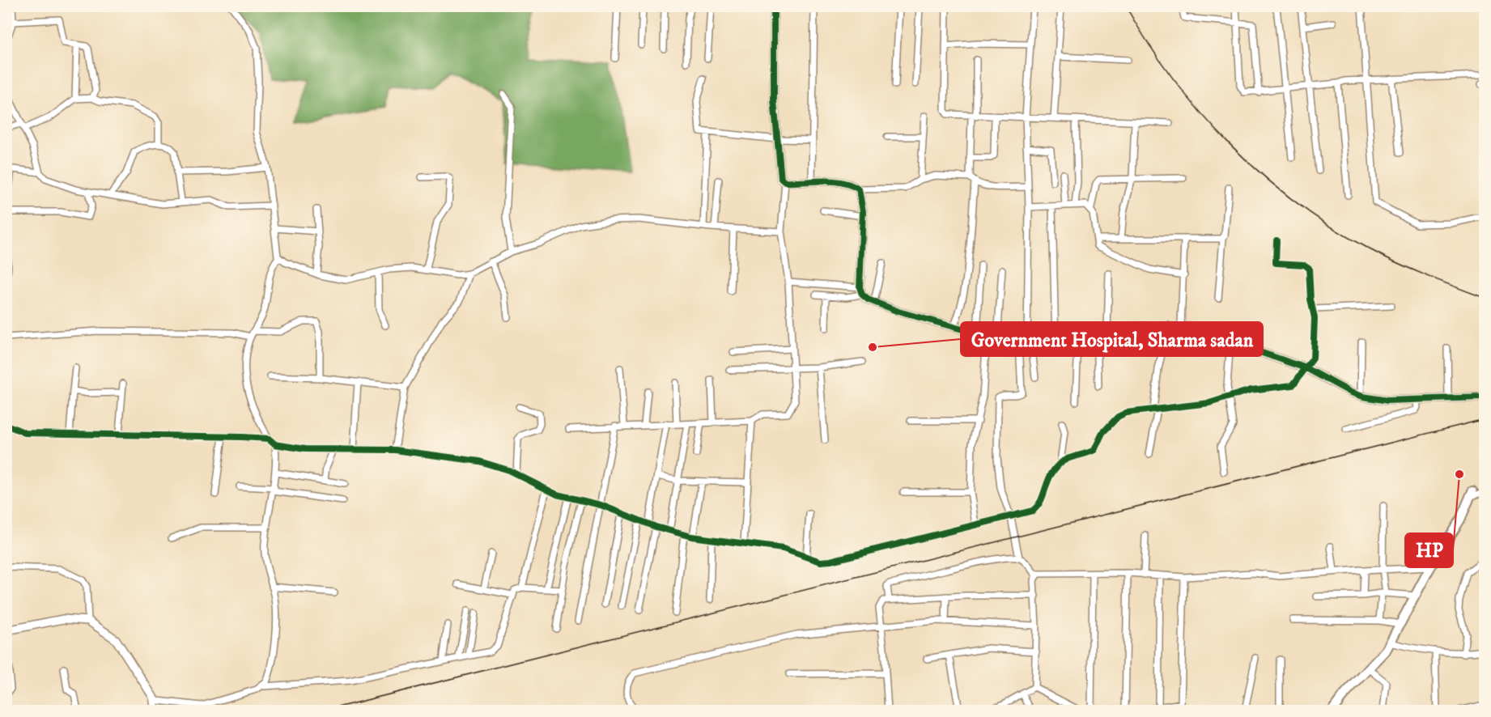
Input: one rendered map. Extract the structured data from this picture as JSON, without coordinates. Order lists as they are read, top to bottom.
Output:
{
  "places": ["Government Hospital, Sharma sadan", "HP"]
}
